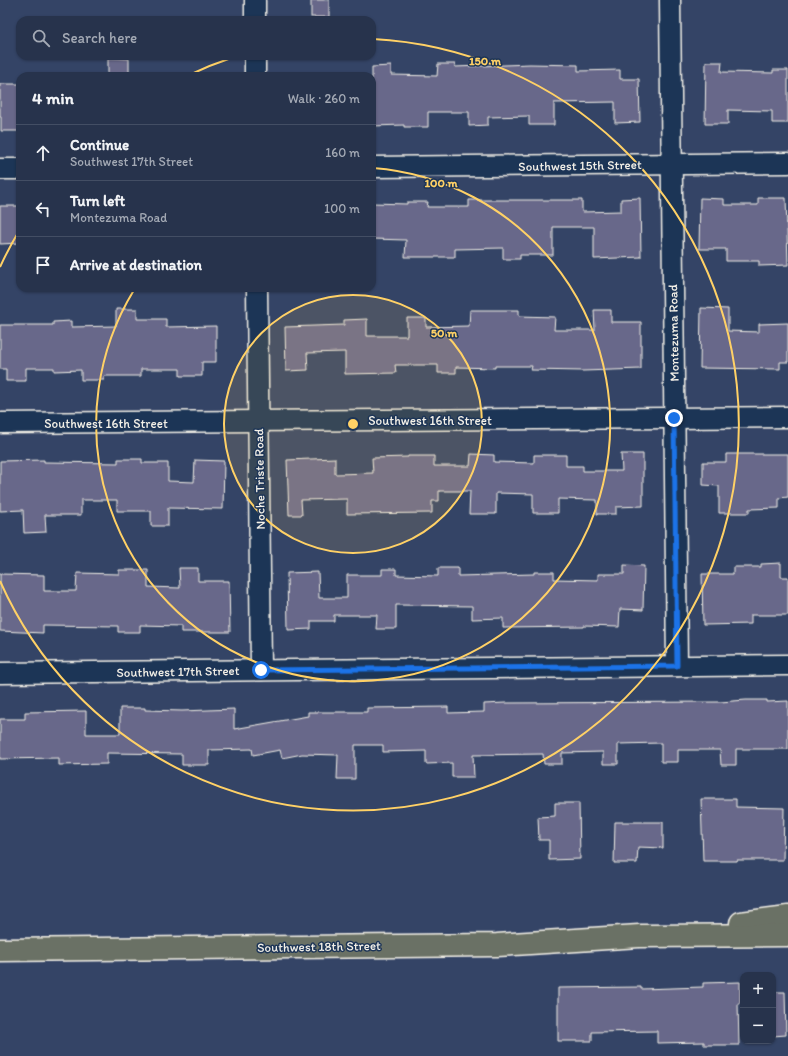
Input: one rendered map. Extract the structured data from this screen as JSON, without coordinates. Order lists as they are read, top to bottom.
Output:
{
  "streets": {
    "main road": ["Southwest 18th Street"],
    "street": [
      "Southwest 15th Street",
      "Montezuma Road",
      "Southwest 16th Street",
      "Noche Triste Road",
      "Southwest 17th Street"
    ]
  },
  "crossings": [
    ["Southwest 15th Street", "Montezuma Road"],
    ["Montezuma Road", "Southwest 16th Street"],
    ["Montezuma Road", "Southwest 17th Street"],
    ["Southwest 16th Street", "Noche Triste Road"],
    ["Noche Triste Road", "Southwest 17th Street"]
  ],
  "page": {
    "search": "Search here",
    "heading": ["4 min", "Walk · 260 m"],
    "list": [
      ["Continue", "Southwest 17th Street", "160 m"],
      ["Turn left", "Montezuma Road", "100 m"],
      "Arrive at destination"
    ],
    "map_buttons": ["+", "−"]
  },
  "rings": ["150 m", "100 m", "50 m"]
}
